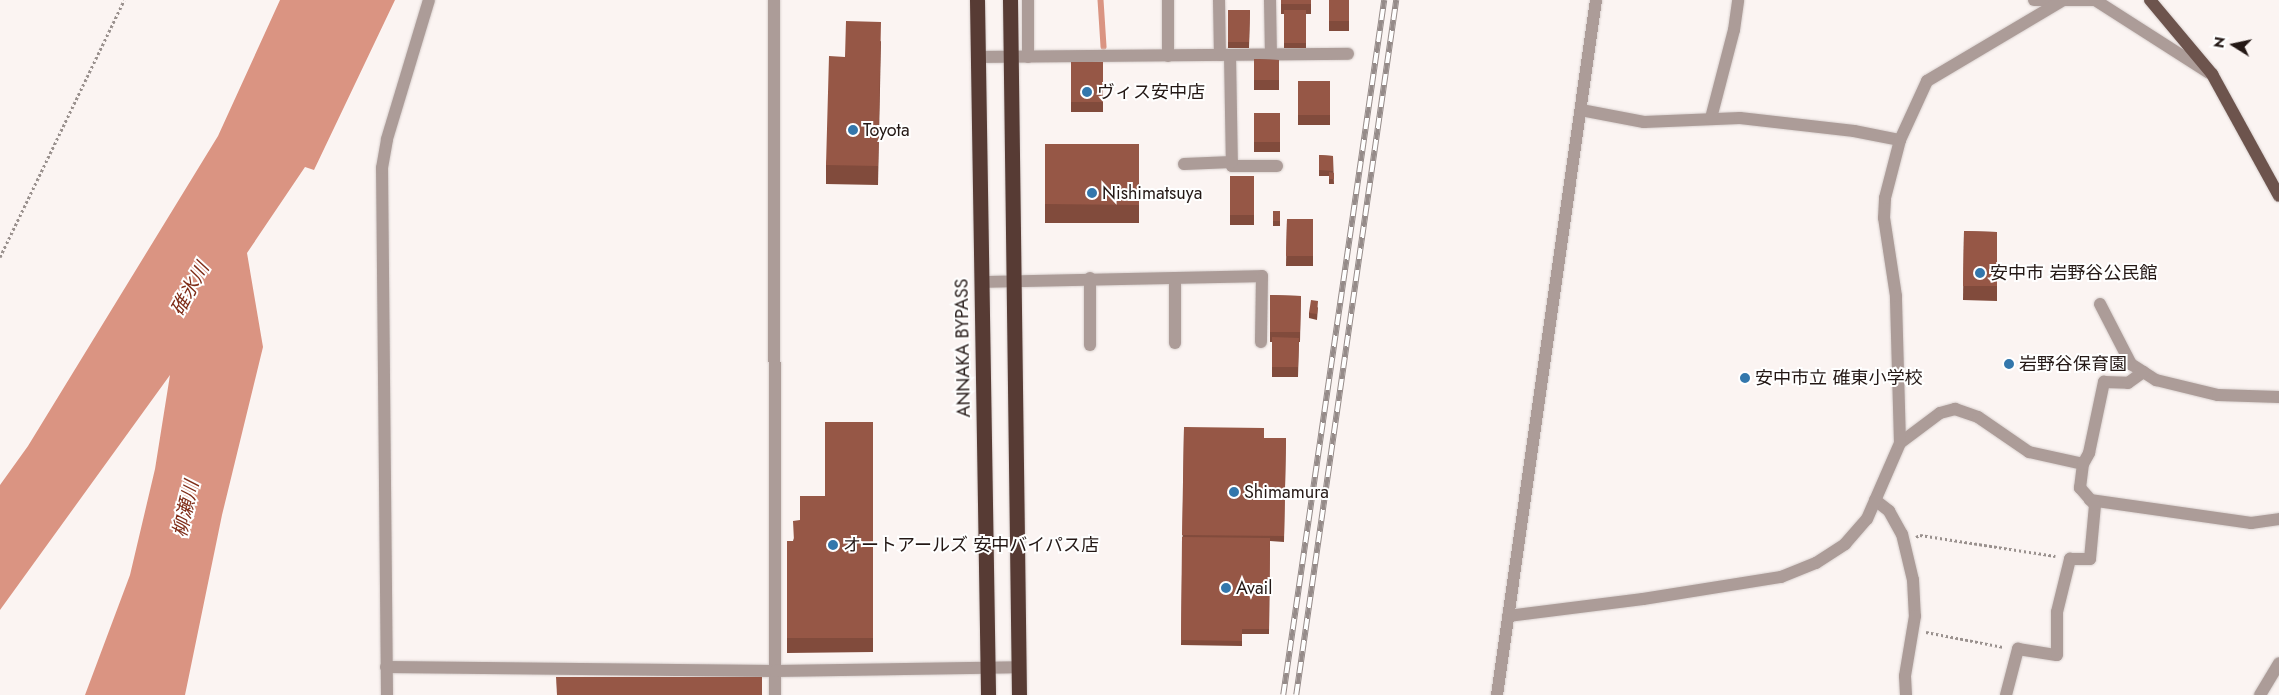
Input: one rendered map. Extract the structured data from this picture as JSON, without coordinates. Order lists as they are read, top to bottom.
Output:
{
  "streets": {
    "highway": ["ANNAKA BYPASS"]
  },
  "water": ["碓氷川", "柳瀬川"],
  "places": [
    "ヴィス安中店",
    "Toyota",
    "Nishimatsuya",
    "安中市 岩野谷公民館",
    "岩野谷保育園",
    "安中市立 碓東小学校",
    "Shimamura",
    "オートアールズ 安中バイパス店",
    "Avail"
  ],
  "north": "left"
}
